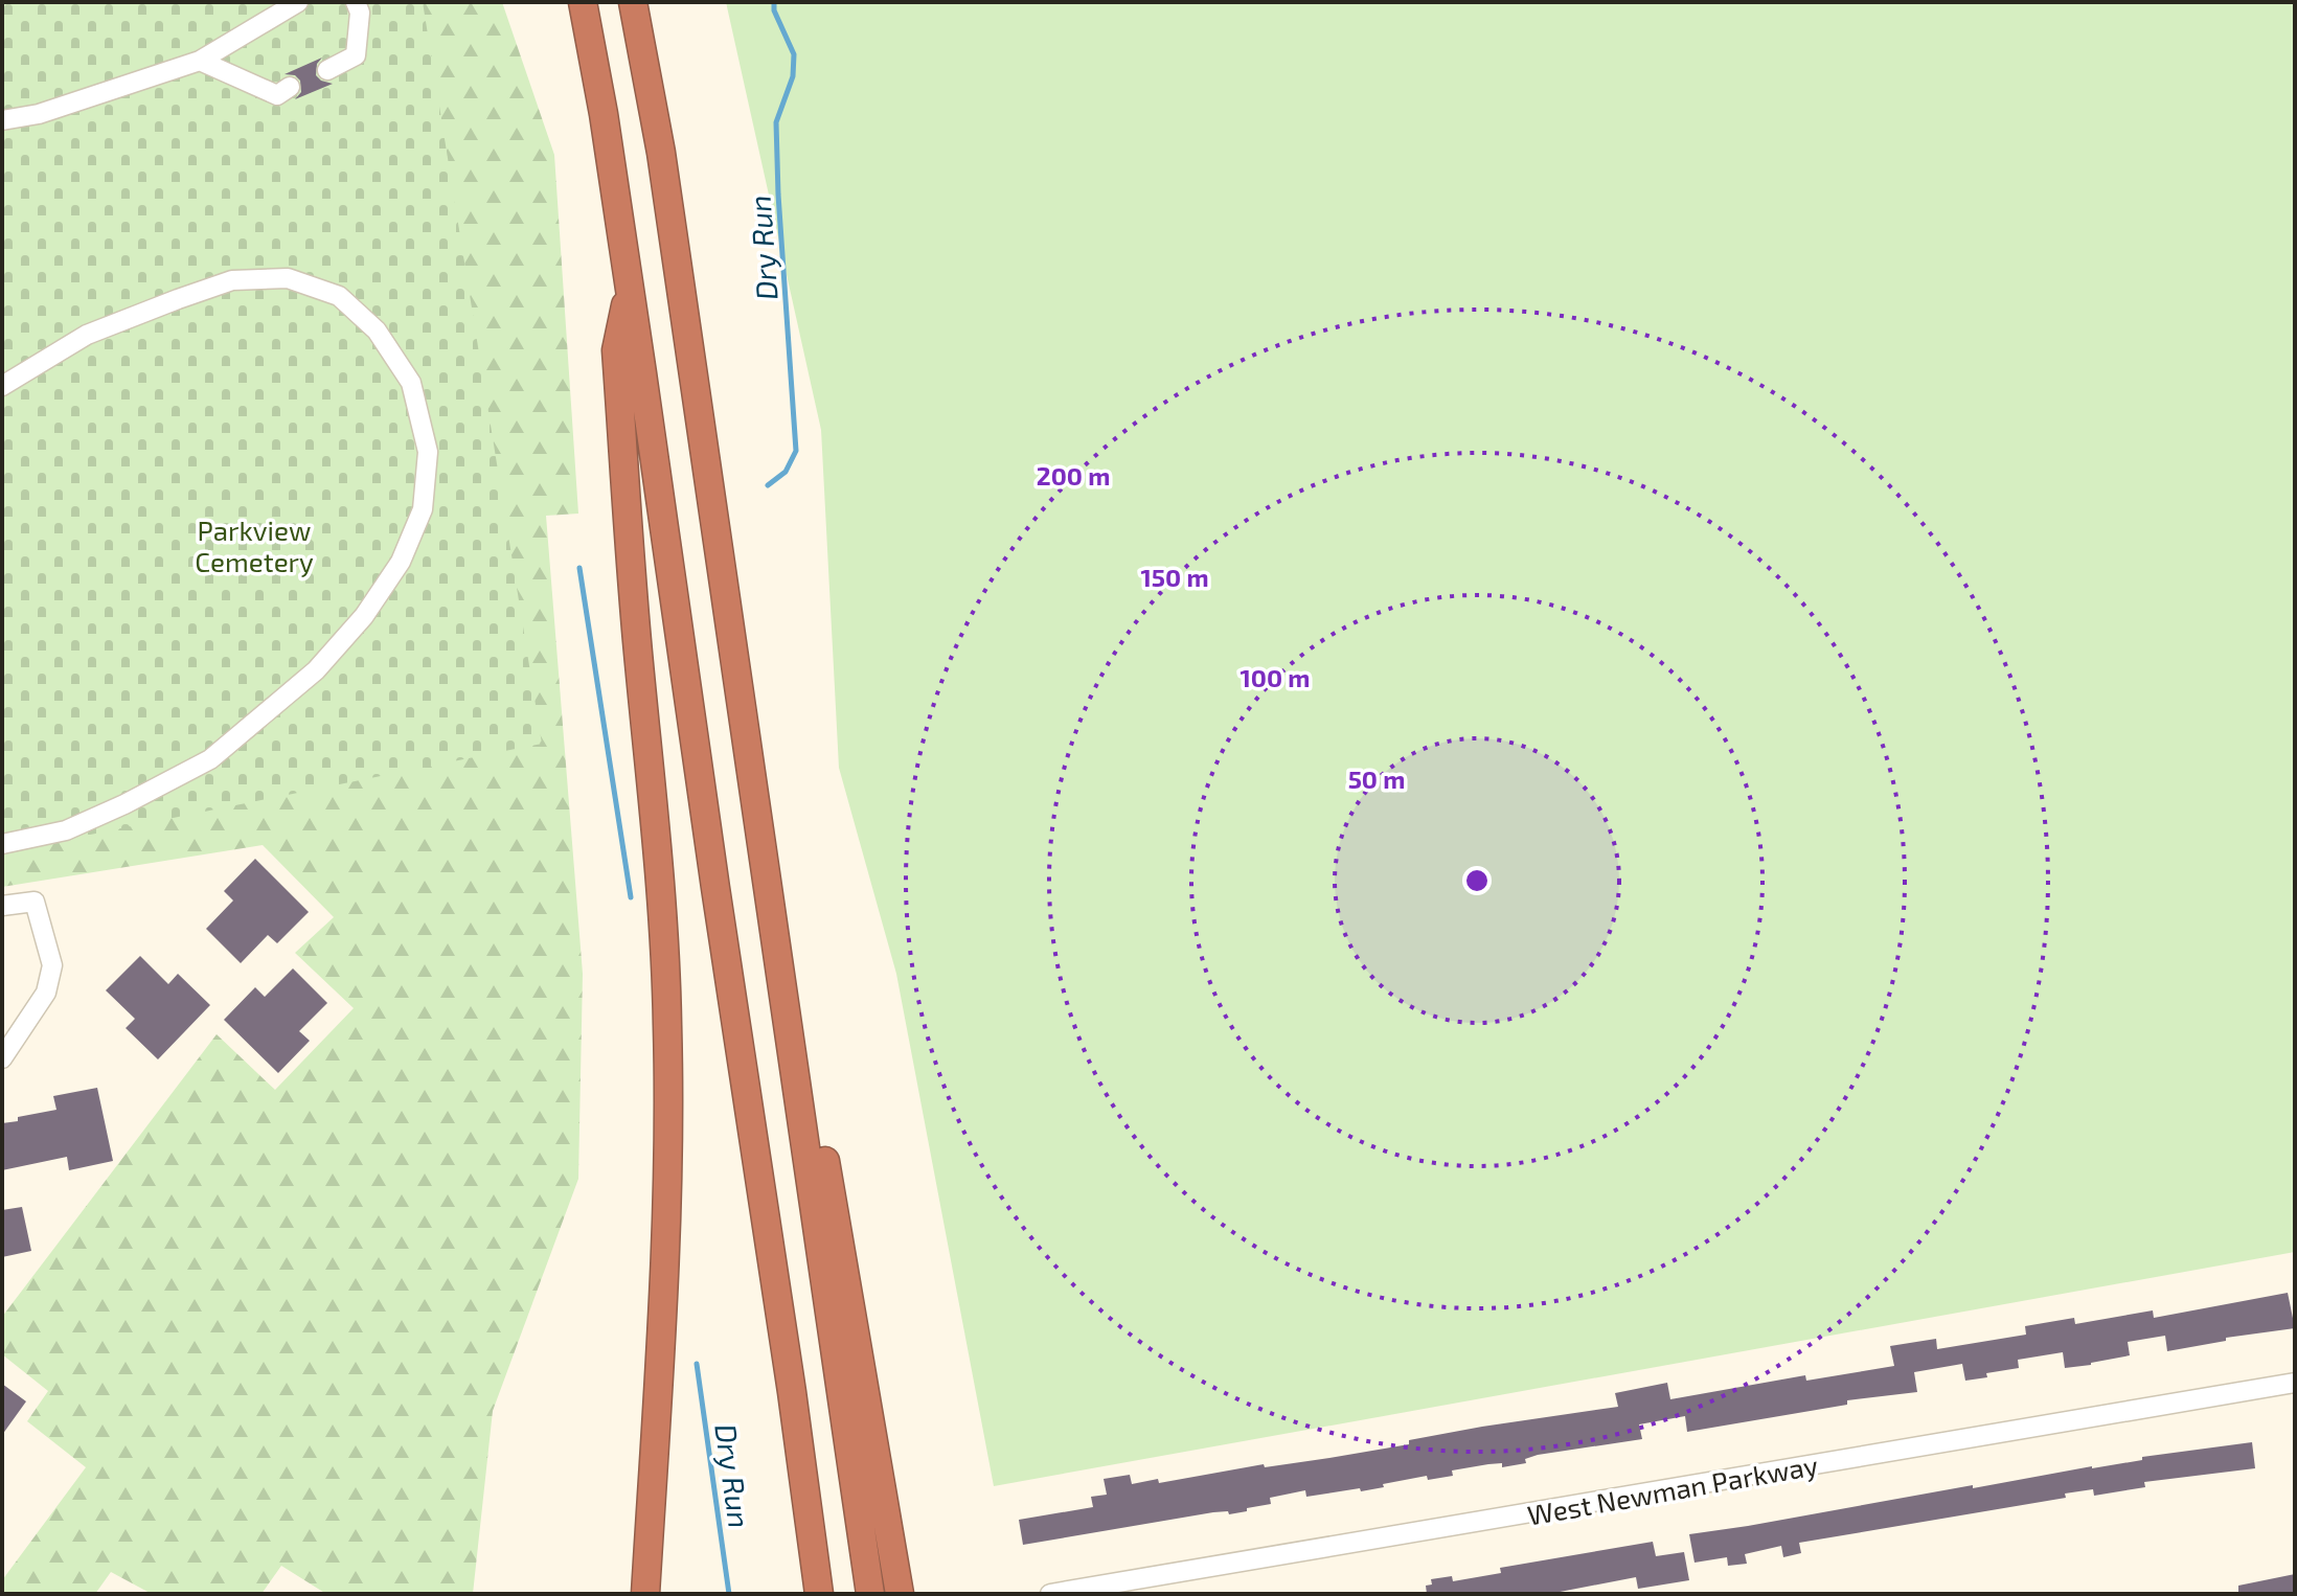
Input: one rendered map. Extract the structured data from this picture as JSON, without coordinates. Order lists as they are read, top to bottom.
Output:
{
  "streets": {
    "street": ["West Newman Parkway"]
  },
  "water": ["Dry Run"],
  "parks": ["Parkview Cemetery"],
  "rings": [
    "200 m",
    "150 m",
    "100 m",
    "50 m"
  ]
}
